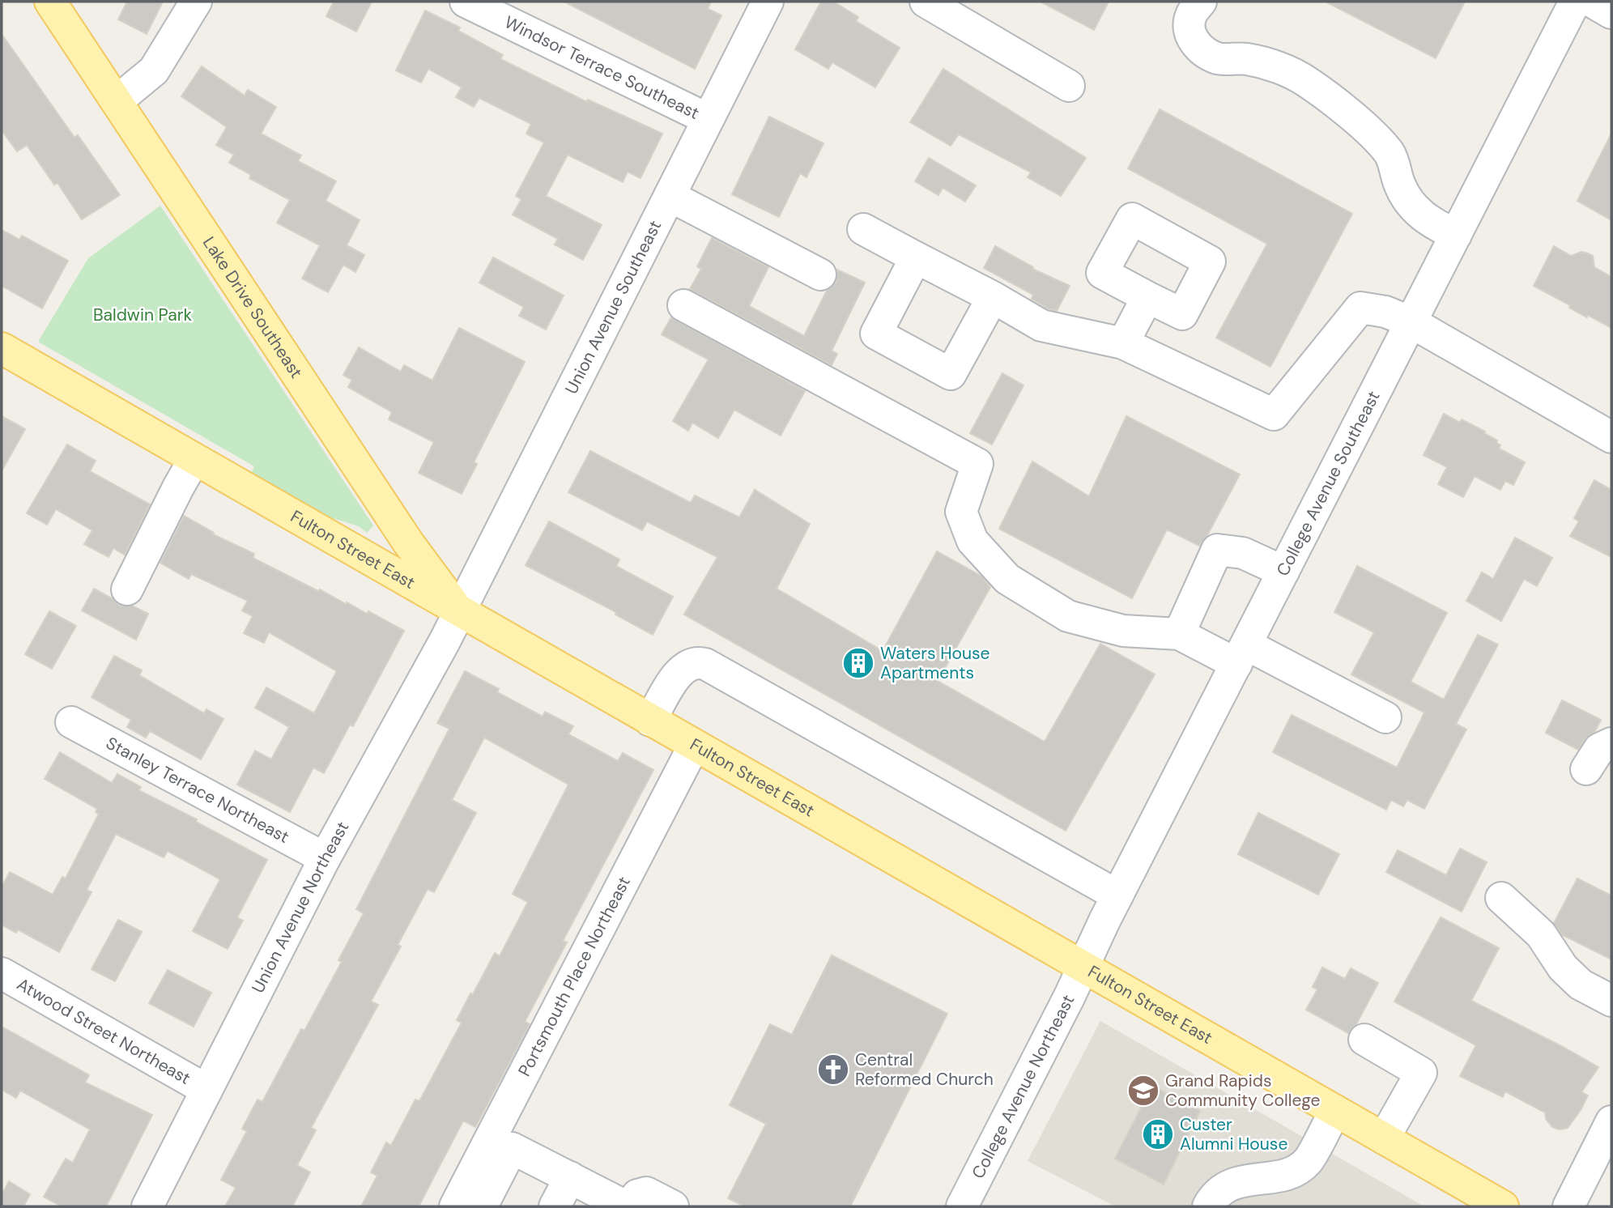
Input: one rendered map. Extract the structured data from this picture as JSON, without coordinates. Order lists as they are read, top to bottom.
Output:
{
  "streets": {
    "main road": ["Lake Drive Southeast", "Fulton Street East"],
    "street": [
      "Windsor Terrace Southeast",
      "Union Avenue Southeast",
      "College Avenue Southeast",
      "Stanley Terrace Northeast",
      "Union Avenue Northeast",
      "Portsmouth Place Northeast",
      "Atwood Street Northeast",
      "College Avenue Northeast"
    ]
  },
  "crossings": [
    ["Windsor Terrace Southeast", "Union Avenue Southeast"],
    ["Union Avenue Southeast", "Lake Drive Southeast"],
    ["Union Avenue Southeast", "Fulton Street East"],
    ["Union Avenue Southeast", "Union Avenue Northeast"],
    ["Lake Drive Southeast", "Fulton Street East"],
    ["Lake Drive Southeast", "Union Avenue Northeast"],
    ["College Avenue Southeast", "Fulton Street East"],
    ["College Avenue Southeast", "College Avenue Northeast"],
    ["Fulton Street East", "Union Avenue Northeast"],
    ["Fulton Street East", "Portsmouth Place Northeast"],
    ["Fulton Street East", "College Avenue Northeast"],
    ["Stanley Terrace Northeast", "Union Avenue Northeast"],
    ["Union Avenue Northeast", "Atwood Street Northeast"]
  ],
  "parks": ["Baldwin Park"],
  "places": {
    "building": ["Waters House Apartments", "Custer Alumni House"],
    "church": ["Central Reformed Church"],
    "school or university": ["Grand Rapids Community College"]
  }
}
